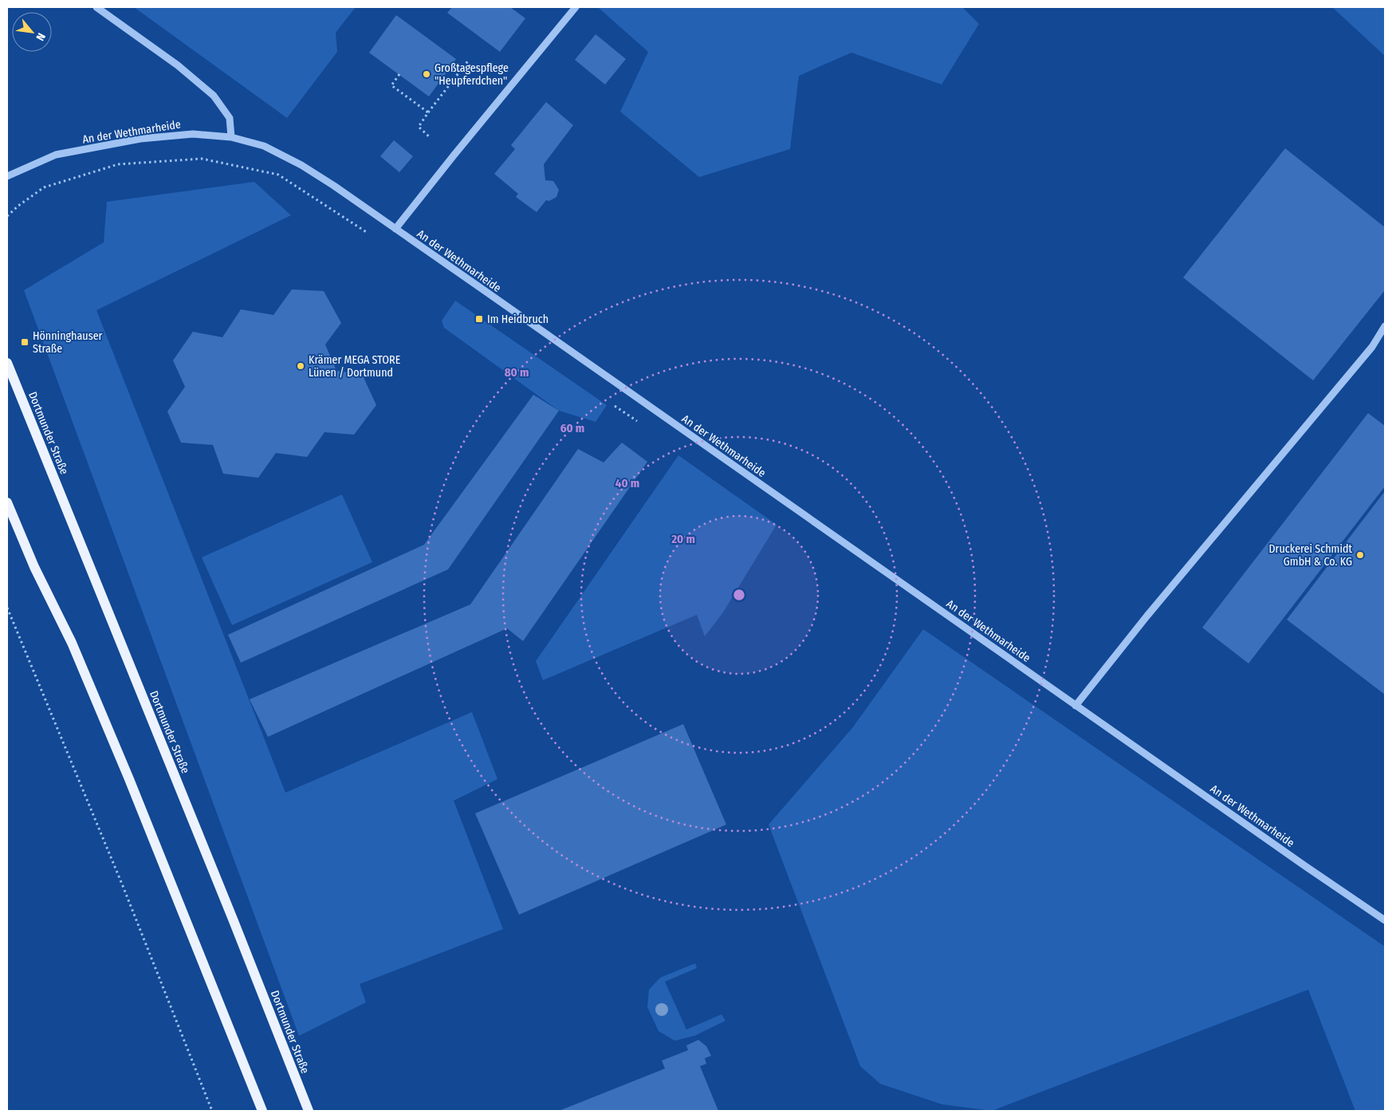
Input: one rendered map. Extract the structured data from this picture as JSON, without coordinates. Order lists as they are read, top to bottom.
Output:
{
  "streets": {
    "main road": ["Dortmunder Straße"],
    "street": ["An der Wethmarheide"]
  },
  "places": {
    "other": ["Großtagespflege \"Heupferdchen\"", "Krämer MEGA STORE Lünen / Dortmund", "Druckerei Schmidt GmbH & Co. KG"],
    "transit": ["Im Heidbruch", "Hönninghauser Straße"]
  },
  "north": "bottom right",
  "rings": [
    "80 m",
    "60 m",
    "40 m",
    "20 m"
  ]
}
